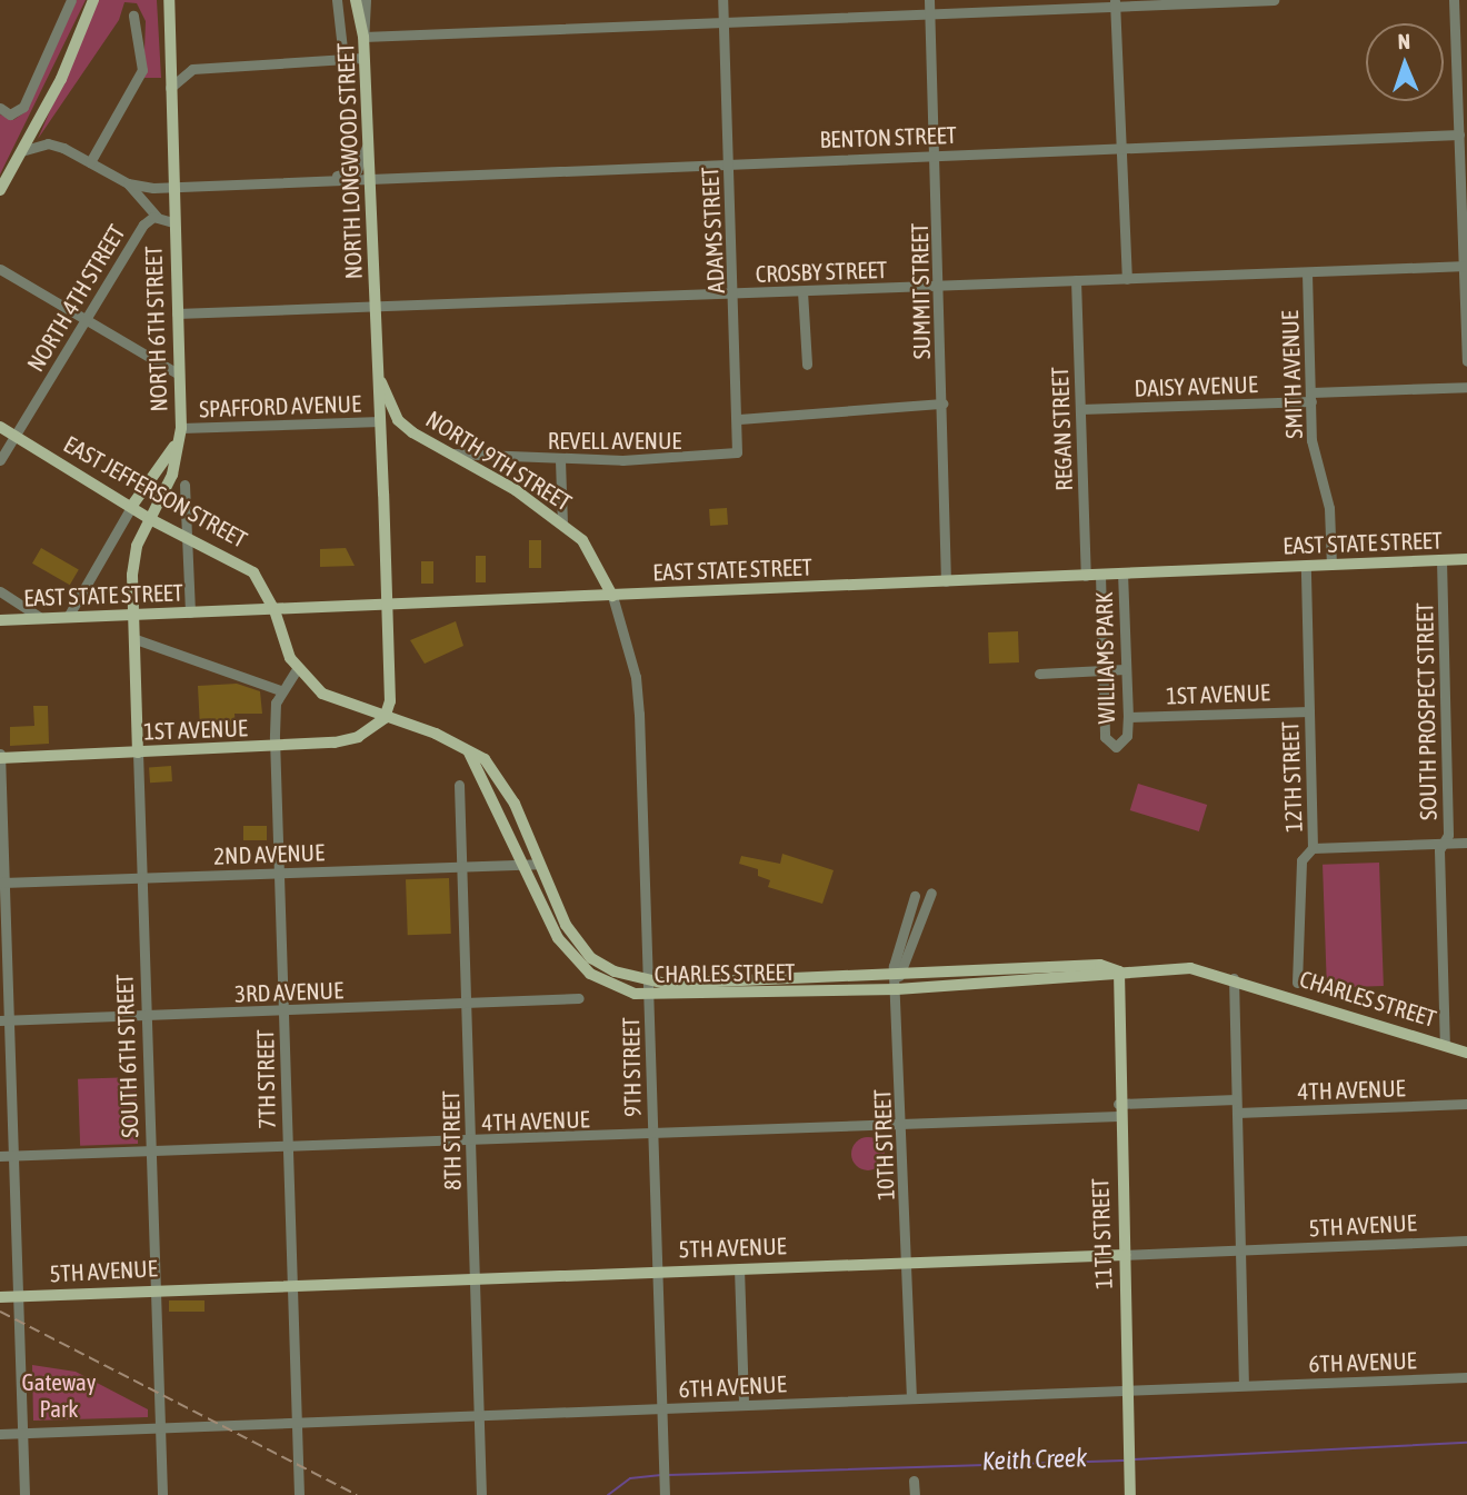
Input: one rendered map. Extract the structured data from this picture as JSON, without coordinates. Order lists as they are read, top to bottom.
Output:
{
  "streets": {
    "main road": [
      "NORTH LONGWOOD STREET",
      "NORTH 6TH STREET",
      "NORTH 9TH STREET",
      "EAST JEFFERSON STREET",
      "EAST STATE STREET",
      "1ST AVENUE",
      "CHARLES STREET",
      "SOUTH 6TH STREET",
      "5TH AVENUE",
      "11TH STREET"
    ],
    "street": [
      "BENTON STREET",
      "ADAMS STREET",
      "CROSBY STREET",
      "SUMMIT STREET",
      "NORTH 4TH STREET",
      "SMITH AVENUE",
      "DAISY AVENUE",
      "SPAFFORD AVENUE",
      "REGAN STREET",
      "REVELL AVENUE",
      "WILLIAMS PARK",
      "SOUTH PROSPECT STREET",
      "12TH STREET",
      "2ND AVENUE",
      "3RD AVENUE",
      "9TH STREET",
      "7TH STREET",
      "4TH AVENUE",
      "8TH STREET",
      "10TH STREET",
      "6TH AVENUE"
    ]
  },
  "crossings": [
    ["BENTON STREET", "NORTH LONGWOOD STREET"],
    ["BENTON STREET", "ADAMS STREET"],
    ["BENTON STREET", "SUMMIT STREET"],
    ["BENTON STREET", "NORTH 6TH STREET"],
    ["NORTH LONGWOOD STREET", "CROSBY STREET"],
    ["NORTH LONGWOOD STREET", "SPAFFORD AVENUE"],
    ["NORTH LONGWOOD STREET", "NORTH 9TH STREET"],
    ["NORTH LONGWOOD STREET", "EAST STATE STREET"],
    ["NORTH LONGWOOD STREET", "1ST AVENUE"],
    ["NORTH LONGWOOD STREET", "CHARLES STREET"],
    ["ADAMS STREET", "CROSBY STREET"],
    ["ADAMS STREET", "REVELL AVENUE"],
    ["CROSBY STREET", "SUMMIT STREET"],
    ["CROSBY STREET", "NORTH 6TH STREET"],
    ["CROSBY STREET", "SMITH AVENUE"],
    ["CROSBY STREET", "REGAN STREET"],
    ["SUMMIT STREET", "EAST STATE STREET"],
    ["NORTH 4TH STREET", "NORTH 6TH STREET"],
    ["NORTH 4TH STREET", "EAST JEFFERSON STREET"],
    ["NORTH 6TH STREET", "SPAFFORD AVENUE"],
    ["NORTH 6TH STREET", "EAST JEFFERSON STREET"],
    ["NORTH 6TH STREET", "EAST STATE STREET"],
    ["NORTH 6TH STREET", "SOUTH 6TH STREET"],
    ["SMITH AVENUE", "DAISY AVENUE"],
    ["SMITH AVENUE", "EAST STATE STREET"],
    ["DAISY AVENUE", "REGAN STREET"],
    ["REGAN STREET", "EAST STATE STREET"],
    ["REVELL AVENUE", "NORTH 9TH STREET"],
    ["NORTH 9TH STREET", "EAST STATE STREET"],
    ["NORTH 9TH STREET", "9TH STREET"],
    ["EAST JEFFERSON STREET", "EAST STATE STREET"],
    ["EAST JEFFERSON STREET", "CHARLES STREET"],
    ["EAST STATE STREET", "WILLIAMS PARK"],
    ["EAST STATE STREET", "SOUTH PROSPECT STREET"],
    ["EAST STATE STREET", "12TH STREET"],
    ["EAST STATE STREET", "CHARLES STREET"],
    ["EAST STATE STREET", "SOUTH 6TH STREET"],
    ["EAST STATE STREET", "9TH STREET"],
    ["WILLIAMS PARK", "1ST AVENUE"],
    ["1ST AVENUE", "12TH STREET"],
    ["1ST AVENUE", "CHARLES STREET"],
    ["1ST AVENUE", "SOUTH 6TH STREET"],
    ["1ST AVENUE", "7TH STREET"],
    ["SOUTH PROSPECT STREET", "CHARLES STREET"],
    ["2ND AVENUE", "CHARLES STREET"],
    ["2ND AVENUE", "SOUTH 6TH STREET"],
    ["2ND AVENUE", "7TH STREET"],
    ["2ND AVENUE", "8TH STREET"],
    ["CHARLES STREET", "9TH STREET"],
    ["CHARLES STREET", "10TH STREET"],
    ["CHARLES STREET", "11TH STREET"],
    ["3RD AVENUE", "SOUTH 6TH STREET"],
    ["3RD AVENUE", "7TH STREET"],
    ["3RD AVENUE", "8TH STREET"],
    ["SOUTH 6TH STREET", "4TH AVENUE"],
    ["SOUTH 6TH STREET", "5TH AVENUE"],
    ["SOUTH 6TH STREET", "6TH AVENUE"],
    ["9TH STREET", "4TH AVENUE"],
    ["9TH STREET", "5TH AVENUE"],
    ["9TH STREET", "6TH AVENUE"],
    ["7TH STREET", "4TH AVENUE"],
    ["7TH STREET", "5TH AVENUE"],
    ["7TH STREET", "6TH AVENUE"],
    ["4TH AVENUE", "8TH STREET"],
    ["4TH AVENUE", "10TH STREET"],
    ["4TH AVENUE", "11TH STREET"],
    ["8TH STREET", "5TH AVENUE"],
    ["8TH STREET", "6TH AVENUE"],
    ["10TH STREET", "5TH AVENUE"],
    ["10TH STREET", "6TH AVENUE"],
    ["5TH AVENUE", "11TH STREET"],
    ["11TH STREET", "6TH AVENUE"]
  ],
  "water": ["Keith Creek"],
  "parks": ["Gateway Park"],
  "north": "top"
}
